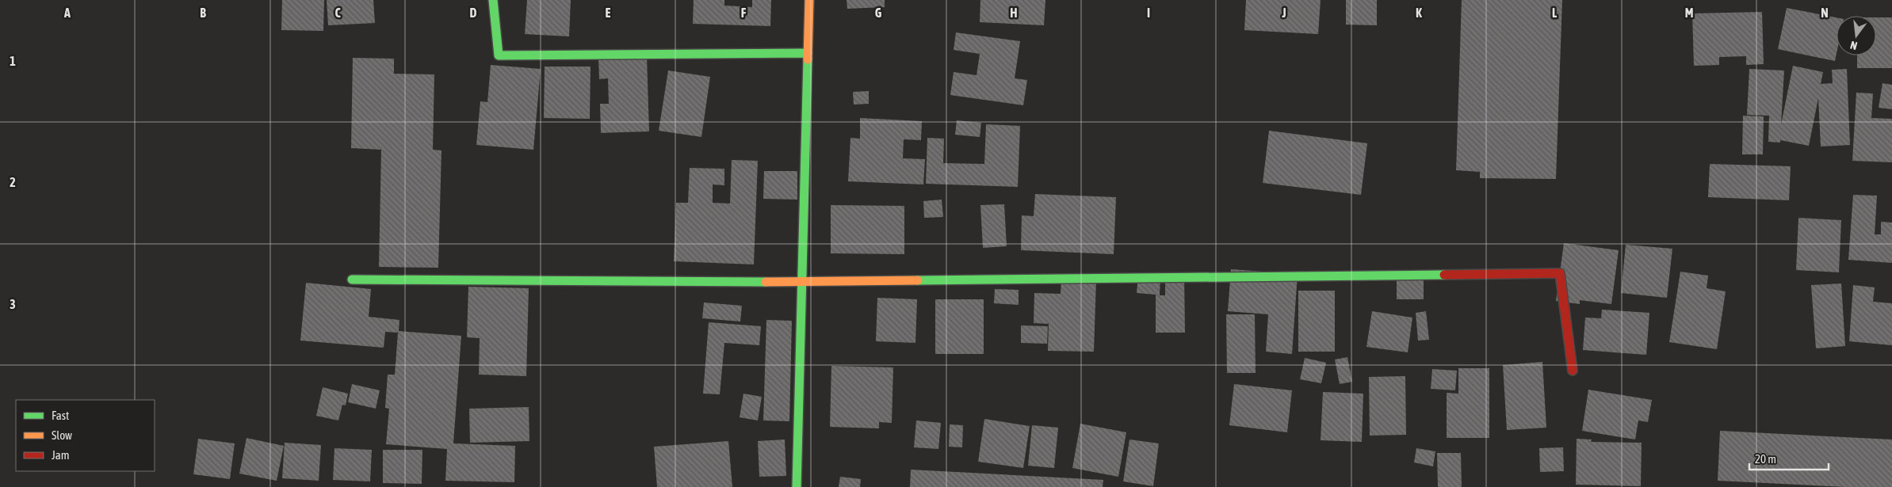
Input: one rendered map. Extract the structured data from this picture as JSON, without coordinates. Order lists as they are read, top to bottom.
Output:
{
  "legend": ["Fast", "Slow", "Jam"],
  "scale_bar": "20 m",
  "north": "bottom",
  "grid": {
    "columns": [
      "A",
      "B",
      "C",
      "D",
      "E",
      "F",
      "G",
      "H",
      "I",
      "J",
      "K",
      "L",
      "M",
      "N"
    ],
    "rows": ["1", "2", "3"]
  }
}
